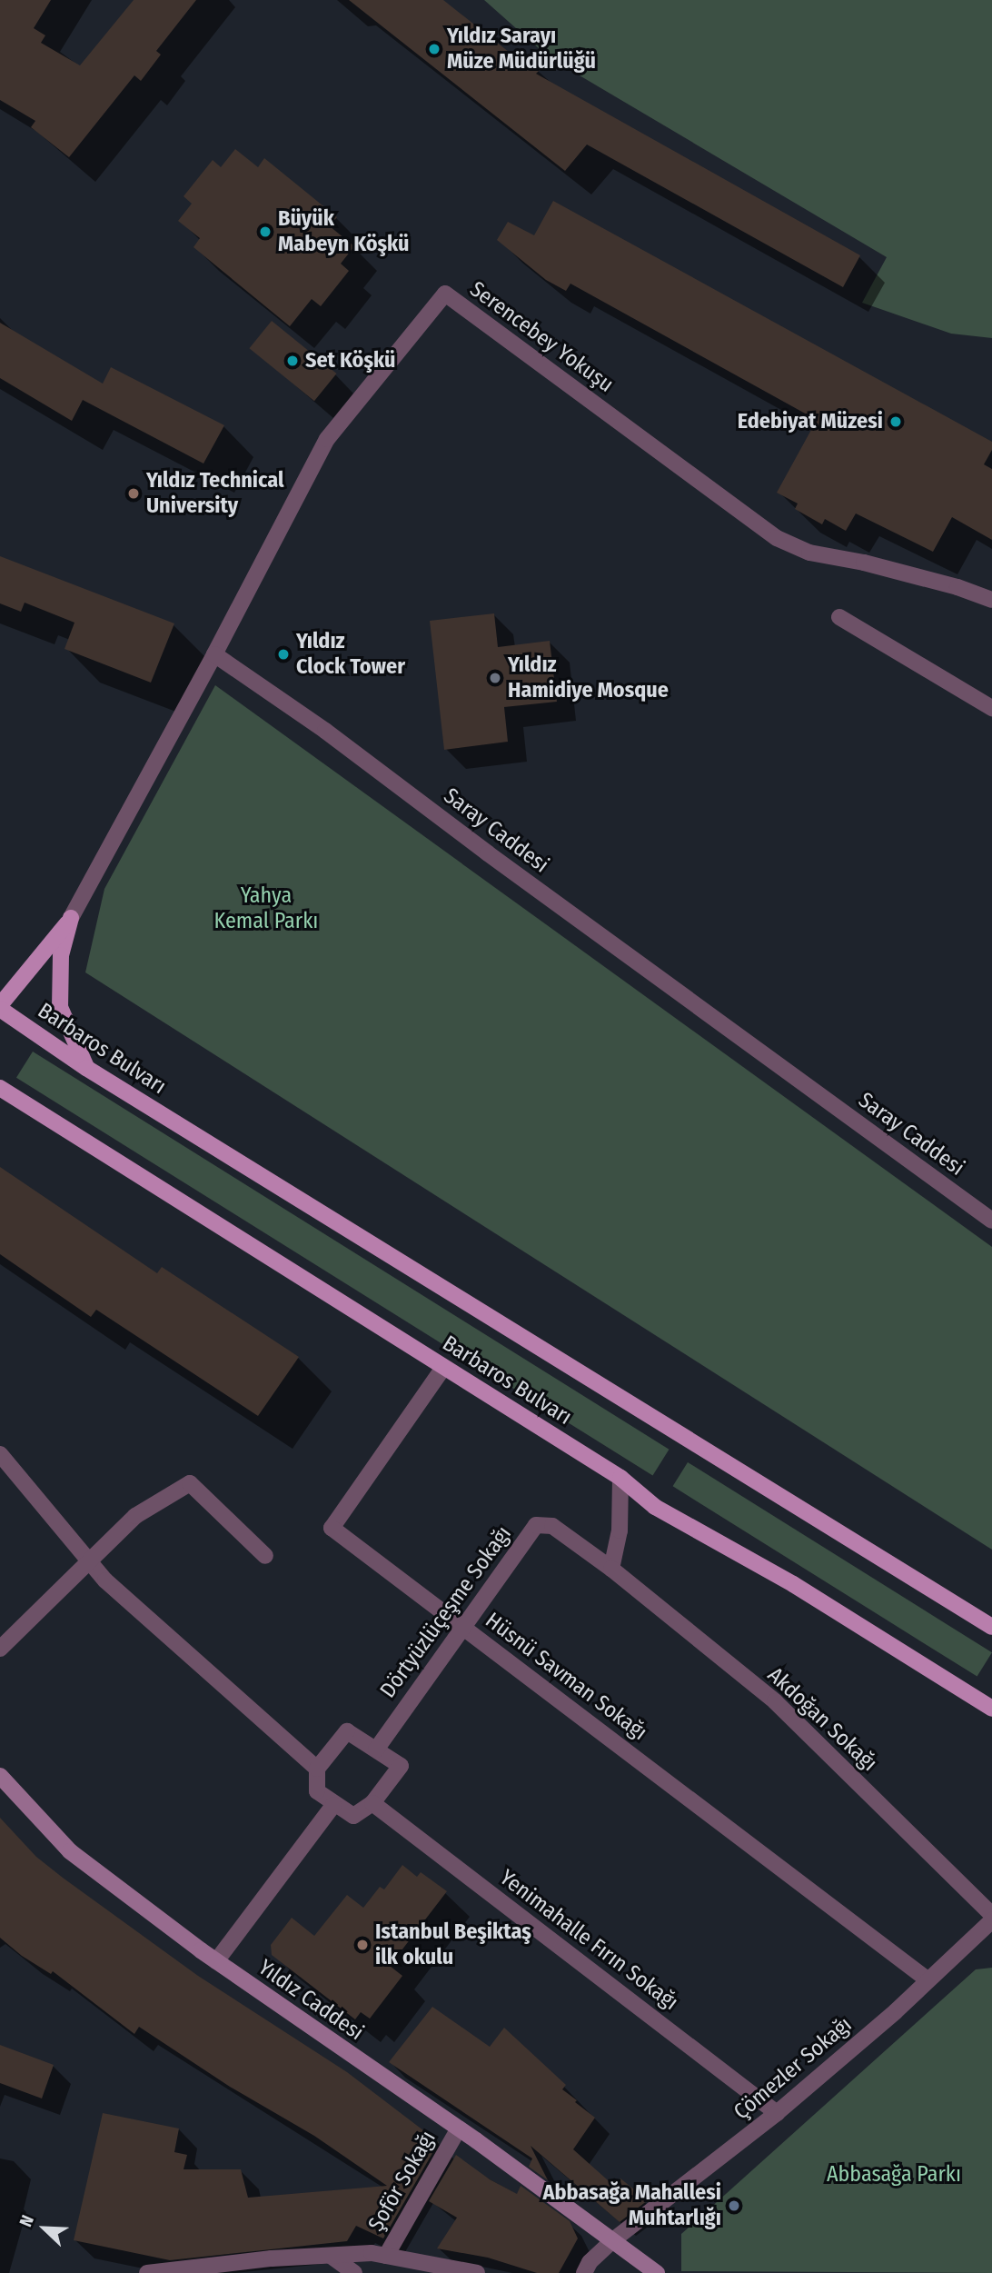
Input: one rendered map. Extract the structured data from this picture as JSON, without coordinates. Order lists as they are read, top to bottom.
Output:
{
  "streets": {
    "main road": ["Barbaros Bulvarı"],
    "street": [
      "Serencebey Yokuşu",
      "Saray Caddesi",
      "Dörtyüzlüçeşme Sokağı",
      "Hüsnü Savman Sokağı",
      "Akdoğan Sokağı",
      "Yenimahalle Fırın Sokağı",
      "Yıldız Caddesi",
      "Çömezler Sokağı",
      "Şoför Sokağı"
    ]
  },
  "crossings": [
    ["Serencebey Yokuşu", "Saray Caddesi"],
    ["Barbaros Bulvarı", "Hüsnü Savman Sokağı"],
    ["Dörtyüzlüçeşme Sokağı", "Hüsnü Savman Sokağı"],
    ["Dörtyüzlüçeşme Sokağı", "Akdoğan Sokağı"],
    ["Hüsnü Savman Sokağı", "Çömezler Sokağı"],
    ["Yenimahalle Fırın Sokağı", "Çömezler Sokağı"],
    ["Yıldız Caddesi", "Çömezler Sokağı"],
    ["Yıldız Caddesi", "Şoför Sokağı"]
  ],
  "parks": ["Yahya Kemal Parkı", "Abbasağa Parkı"],
  "places": [
    "Yıldız Sarayı Müze Müdürlüğü",
    "Büyük Mabeyn Köşkü",
    "Set Köşkü",
    "Edebiyat Müzesi",
    "Yıldız Technical University",
    "Yıldız Clock Tower",
    "Yıldız Hamidiye Mosque",
    "Istanbul Beşiktaş ilk okulu",
    "Abbasağa Mahallesi Muhtarlığı"
  ],
  "north": "top left"
}
